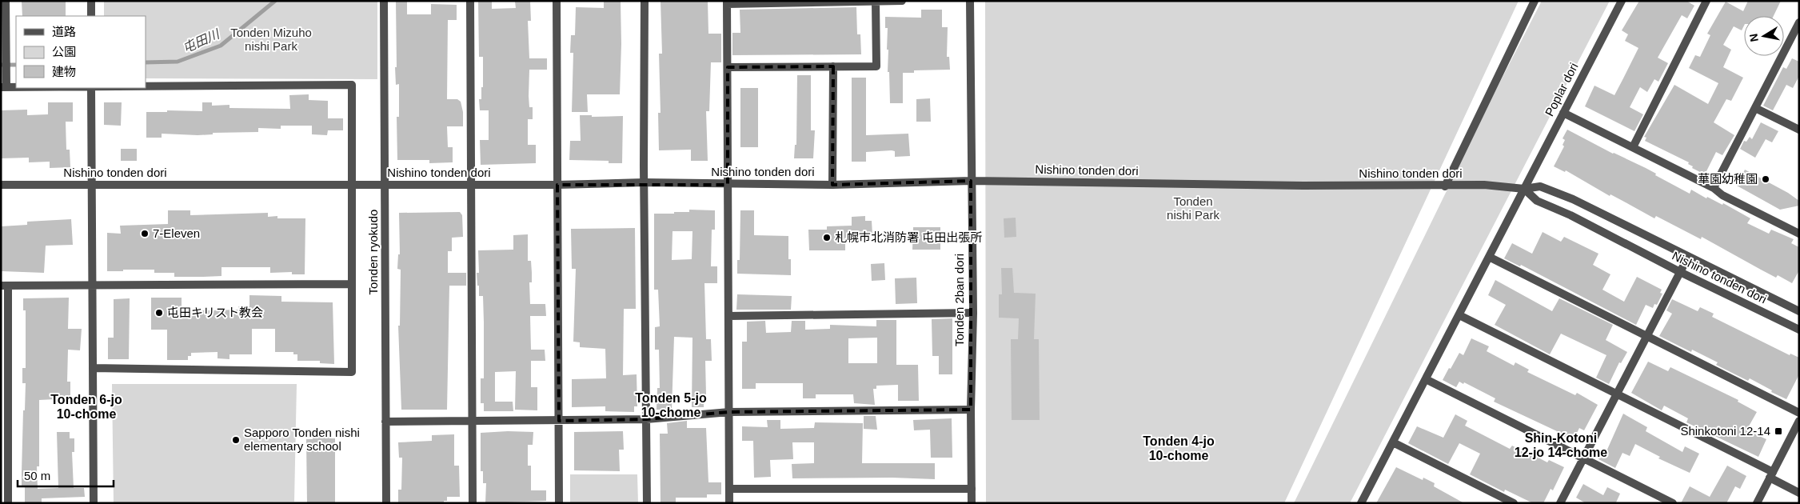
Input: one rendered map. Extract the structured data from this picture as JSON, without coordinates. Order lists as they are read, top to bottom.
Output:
{
  "streets": {
    "street": [
      "Poplar dori",
      "Nishino tonden dori",
      "Tonden ryokudo",
      "Tonden 2ban dori"
    ]
  },
  "crossings": [
    ["Poplar dori", "Nishino tonden dori"],
    ["Nishino tonden dori", "Tonden ryokudo"],
    ["Nishino tonden dori", "Tonden 2ban dori"]
  ],
  "districts": [
    "Tonden 5-jo 10-chome",
    "Tonden 6-jo 10-chome",
    "Shin-Kotoni 12-jo 14-chome",
    "Tonden 4-jo 10-chome"
  ],
  "water": ["屯田川"],
  "parks": ["Tonden Mizuho nishi Park", "Tonden nishi Park"],
  "places": {
    "other": [
      "華園幼稚園",
      "7-Eleven",
      "札幌市北消防署 屯田出張所",
      "屯田キリスト教会",
      "Sapporo Tonden nishi elementary school"
    ],
    "transit": ["Shinkotoni 12-14"]
  },
  "legend": ["道路", "公園", "建物"],
  "scale_bar": "50 m",
  "north": "left"
}
